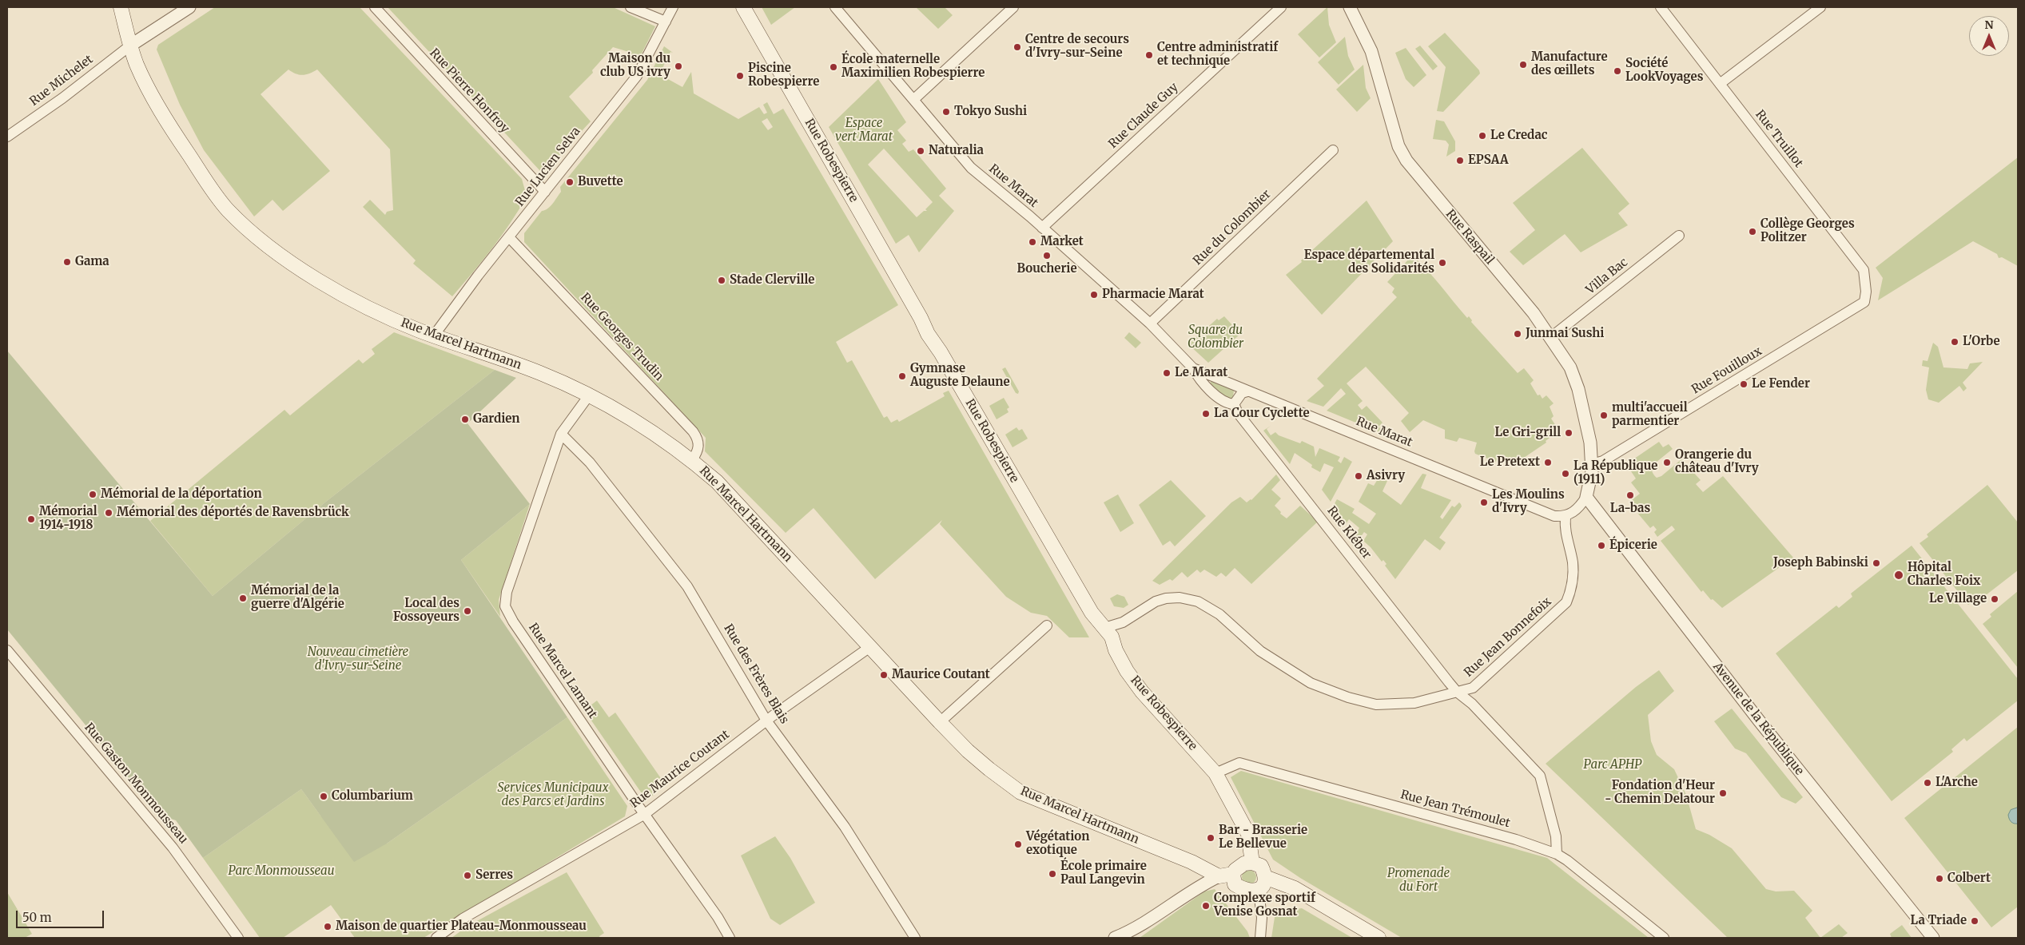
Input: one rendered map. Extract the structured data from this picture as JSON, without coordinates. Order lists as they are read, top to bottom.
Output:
{
  "streets": {
    "main road": ["Rue Robespierre", "Rue Marcel Hartmann"],
    "street": [
      "Rue Michelet",
      "Rue Pierre Honfroy",
      "Rue Claude Guy",
      "Rue Truillot",
      "Rue Lucien Selva",
      "Rue Marat",
      "Rue du Colombier",
      "Rue Raspail",
      "Villa Bac",
      "Rue Georges Trudin",
      "Rue Fouilloux",
      "Rue Kléber",
      "Rue Jean Bonnefoix",
      "Rue Marcel Lamant",
      "Rue des Frères Blais",
      "Avenue de la République",
      "Rue Maurice Coutant",
      "Rue Gaston Monmousseau",
      "Rue Jean Trémoulet"
    ]
  },
  "crossings": [
    ["Rue Michelet", "Rue Marcel Hartmann"],
    ["Rue Pierre Honfroy", "Rue Lucien Selva"],
    ["Rue Claude Guy", "Rue Marat"],
    ["Rue Truillot", "Rue Fouilloux"],
    ["Rue Robespierre", "Rue Jean Trémoulet"],
    ["Rue Lucien Selva", "Rue Georges Trudin"],
    ["Rue Lucien Selva", "Rue Marcel Hartmann"],
    ["Rue Marat", "Rue du Colombier"],
    ["Rue Marat", "Rue Kléber"],
    ["Rue Marat", "Rue Jean Bonnefoix"],
    ["Rue Raspail", "Villa Bac"],
    ["Rue Raspail", "Rue Fouilloux"],
    ["Rue Raspail", "Avenue de la République"],
    ["Rue Georges Trudin", "Rue Marcel Hartmann"],
    ["Rue Marcel Hartmann", "Rue Marcel Lamant"],
    ["Rue Marcel Hartmann", "Rue Maurice Coutant"],
    ["Rue Kléber", "Rue Jean Bonnefoix"],
    ["Rue Jean Bonnefoix", "Rue Jean Trémoulet"],
    ["Rue Marcel Lamant", "Rue des Frères Blais"],
    ["Rue Marcel Lamant", "Rue Maurice Coutant"],
    ["Rue des Frères Blais", "Rue Maurice Coutant"]
  ],
  "parks": [
    "Espace vert Marat",
    "Square du Colombier",
    "Nouveau cimetière d'Ivry-sur-Seine",
    "Parc APHP",
    "Services Municipaux des Parcs et Jardins",
    "Parc Monmousseau",
    "Promenade du Fort"
  ],
  "places": [
    "Centre de secours d'Ivry-sur-Seine",
    "Centre administratif et technique",
    "Manufacture des œillets",
    "Maison du club US ivry",
    "École maternelle Maximilien Robespierre",
    "Société LookVoyages",
    "Piscine Robespierre",
    "Tokyo Sushi",
    "Le Credac",
    "Naturalia",
    "EPSAA",
    "Buvette",
    "Collège Georges Politzer",
    "Market",
    "Boucherie",
    "Gama",
    "Espace départemental des Solidarités",
    "Stade Clerville",
    "Pharmacie Marat",
    "Junmai Sushi",
    "L'Orbe",
    "Le Marat",
    "Gymnase Auguste Delaune",
    "Le Fender",
    "La Cour Cyclette",
    "multi'accueil parmentier",
    "Gardien",
    "Le Gri-grill",
    "Le Pretext",
    "Orangerie du château d'Ivry",
    "La République (1911)",
    "Asivry",
    "Mémorial de la déportation",
    "La-bas",
    "Les Moulins d'Ivry",
    "Mémorial des déportés de Ravensbrück",
    "Mémorial 1914-1918",
    "Épicerie",
    "Joseph Babinski",
    "Hôpital Charles Foix",
    "Mémorial de la guerre d'Algérie",
    "Le Village",
    "Local des Fossoyeurs",
    "Maurice Coutant",
    "L'Arche",
    "Fondation d'Heur - Chemin Delatour",
    "Columbarium",
    "Bar - Brasserie Le Bellevue",
    "Végétation exotique",
    "École primaire Paul Langevin",
    "Serres",
    "Colbert",
    "Complexe sportif Venise Gosnat",
    "La Triade",
    "Maison de quartier Plateau-Monmousseau"
  ],
  "scale_bar": "50 m",
  "north": "top"
}
